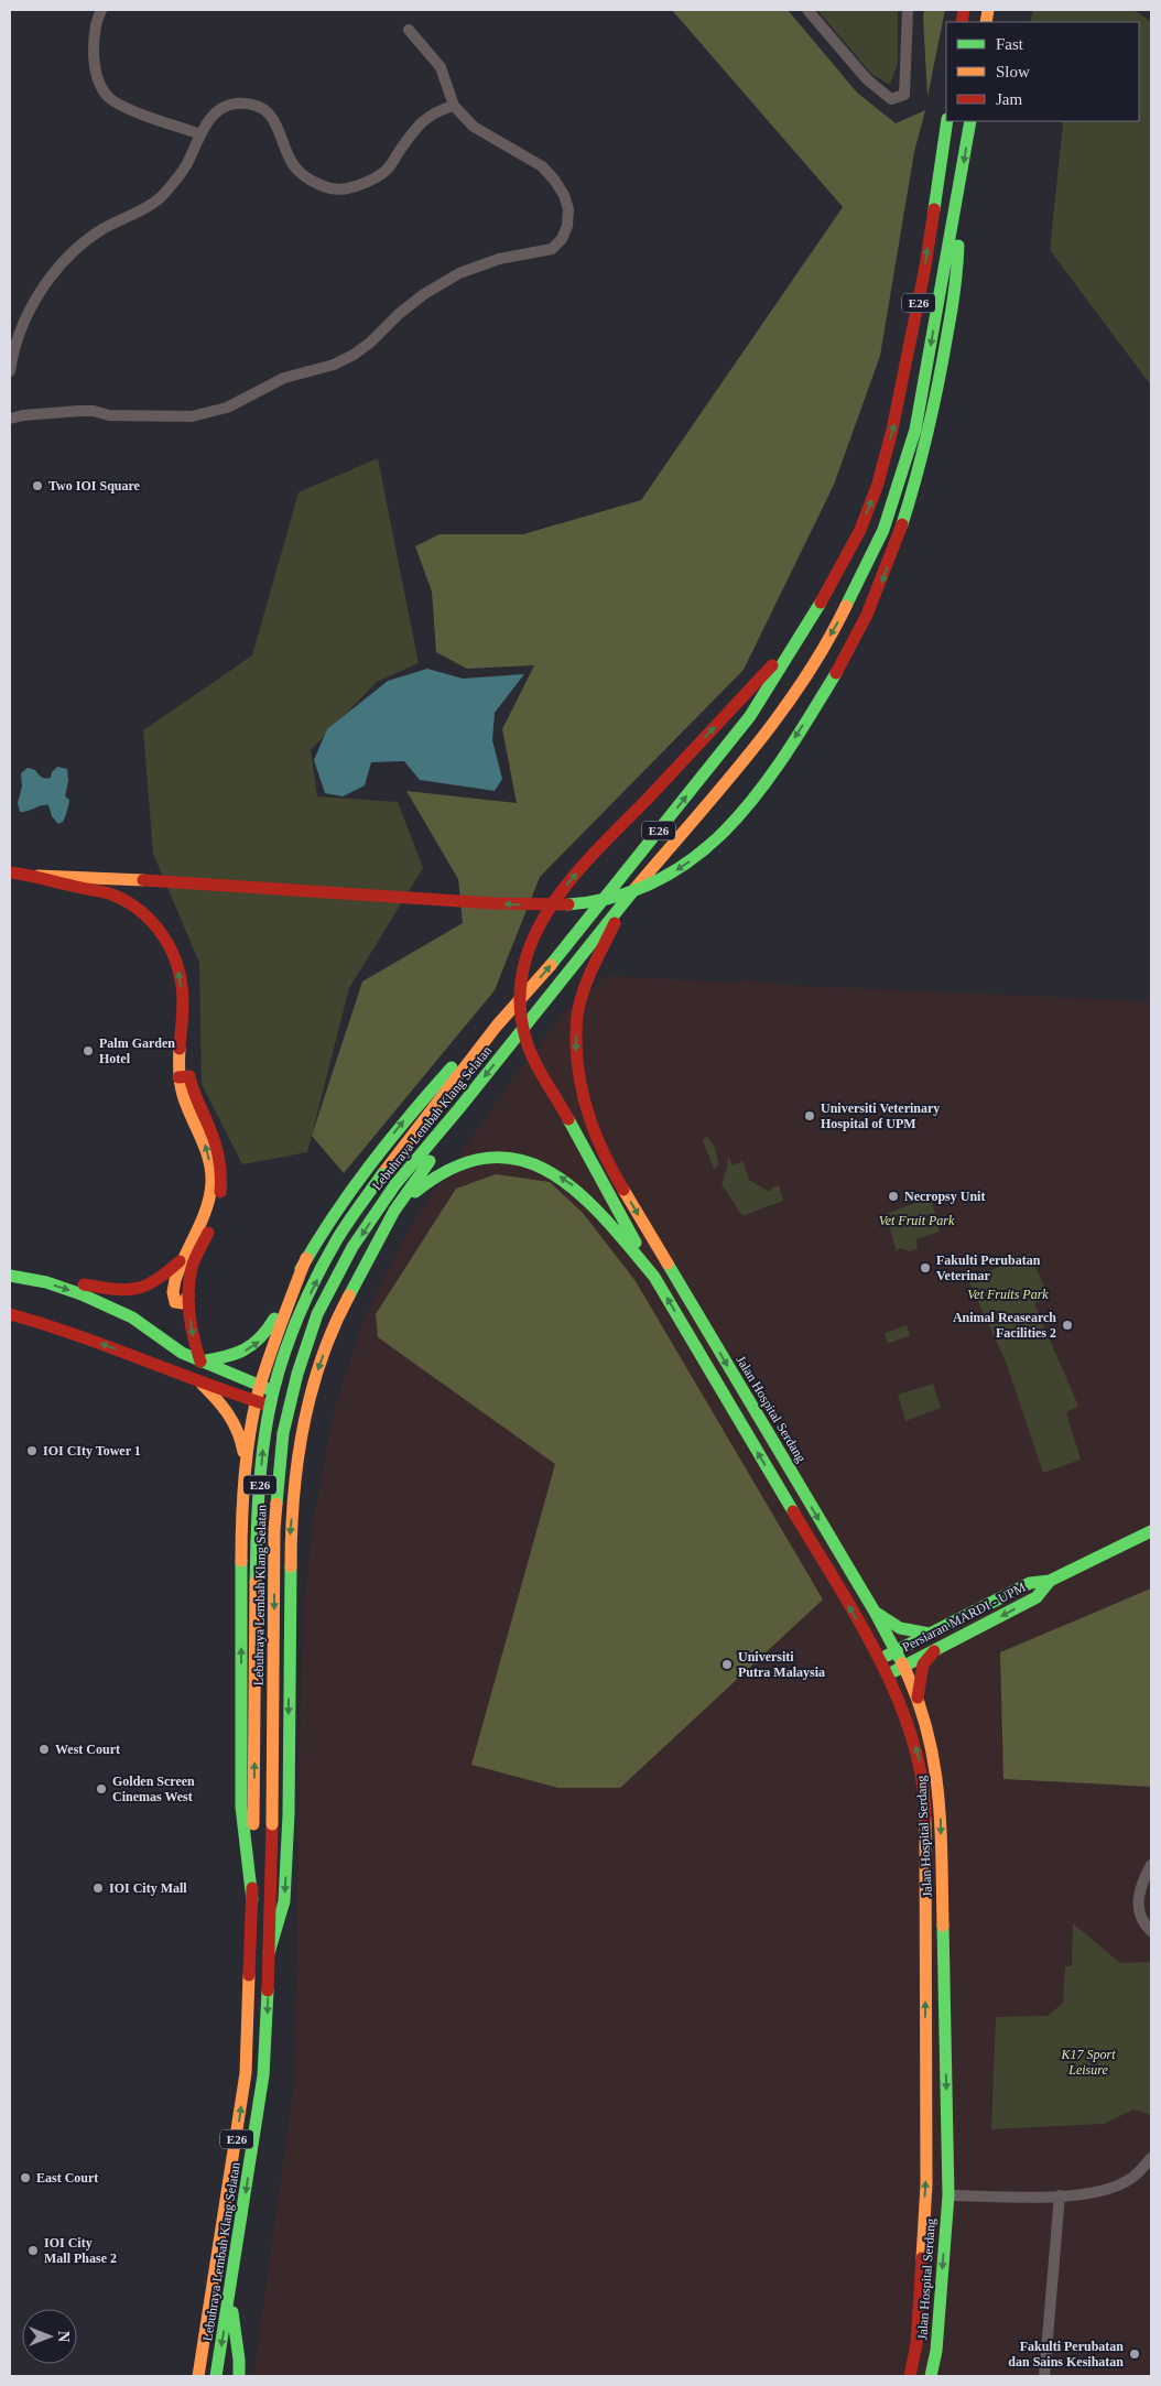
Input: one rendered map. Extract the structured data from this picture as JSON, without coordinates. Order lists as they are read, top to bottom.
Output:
{
  "streets": {
    "main road": [
      "E26",
      "Lebuhraya Lembah Klang Selatan",
      "Jalan Hospital Serdang",
      "Persiaran MARDI - UPM"
    ]
  },
  "crossings": [
    ["Lebuhraya Lembah Klang Selatan", "Jalan Hospital Serdang"],
    ["Jalan Hospital Serdang", "Persiaran MARDI - UPM"]
  ],
  "parks": ["Vet Fruit Park", "Vet Fruits Park", "K17 Sport Leisure"],
  "places": [
    "Two IOI Square",
    "Palm Garden Hotel",
    "Universiti Veterinary Hospital of UPM",
    "Necropsy Unit",
    "Fakulti Perubatan Veterinar",
    "Animal Reasearch Facilities 2",
    "IOI CIty Tower 1",
    "Universiti Putra Malaysia",
    "West Court",
    "Golden Screen Cinemas West",
    "IOI City Mall",
    "East Court",
    "IOI City Mall Phase 2",
    "Fakulti Perubatan dan Sains Kesihatan"
  ],
  "legend": ["Fast", "Slow", "Jam"],
  "north": "right"
}
